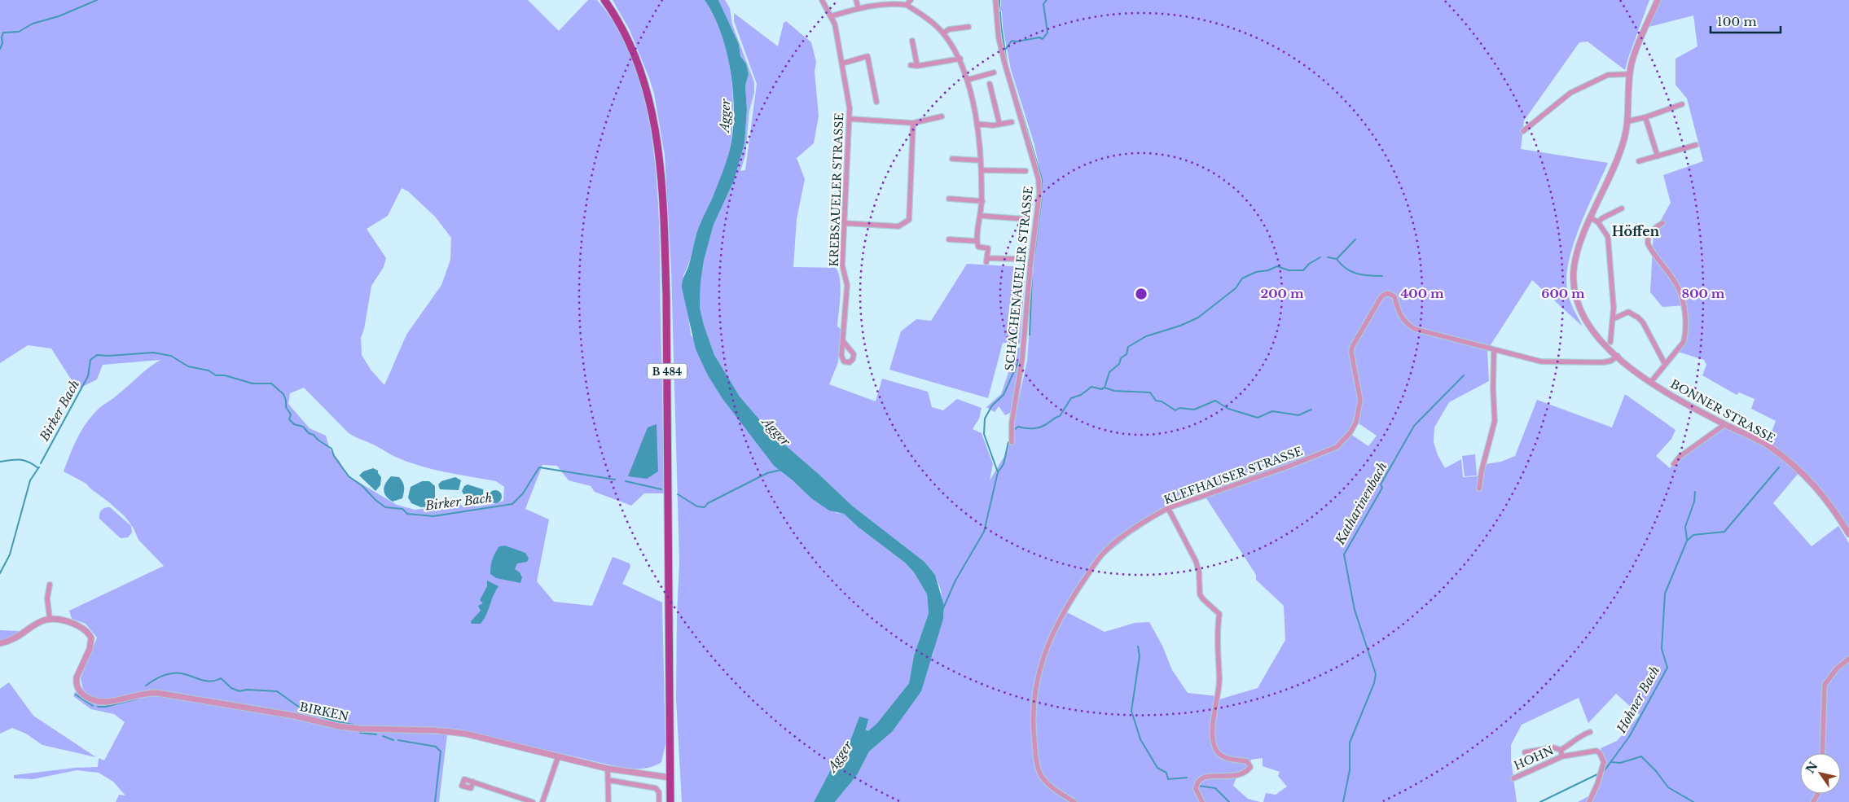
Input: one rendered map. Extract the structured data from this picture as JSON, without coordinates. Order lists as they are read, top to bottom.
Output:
{
  "streets": {
    "main road": ["B 484"],
    "street": [
      "KREBSAUELER STRASSE",
      "SCHACHENAUELER STRASSE",
      "BONNER STRASSE",
      "KLEFHAUSER STRASSE",
      "BIRKEN",
      "HOHN"
    ]
  },
  "crossings": [
    ["B 484", "BIRKEN"],
    ["BONNER STRASSE", "KLEFHAUSER STRASSE"]
  ],
  "districts": ["Höffen"],
  "water": [
    "Agger",
    "Birker Bach",
    "Katharinenbach",
    "Hohner Bach"
  ],
  "scale_bar": "100 m",
  "north": "top left",
  "rings": [
    "200 m",
    "400 m",
    "600 m",
    "800 m"
  ]
}
